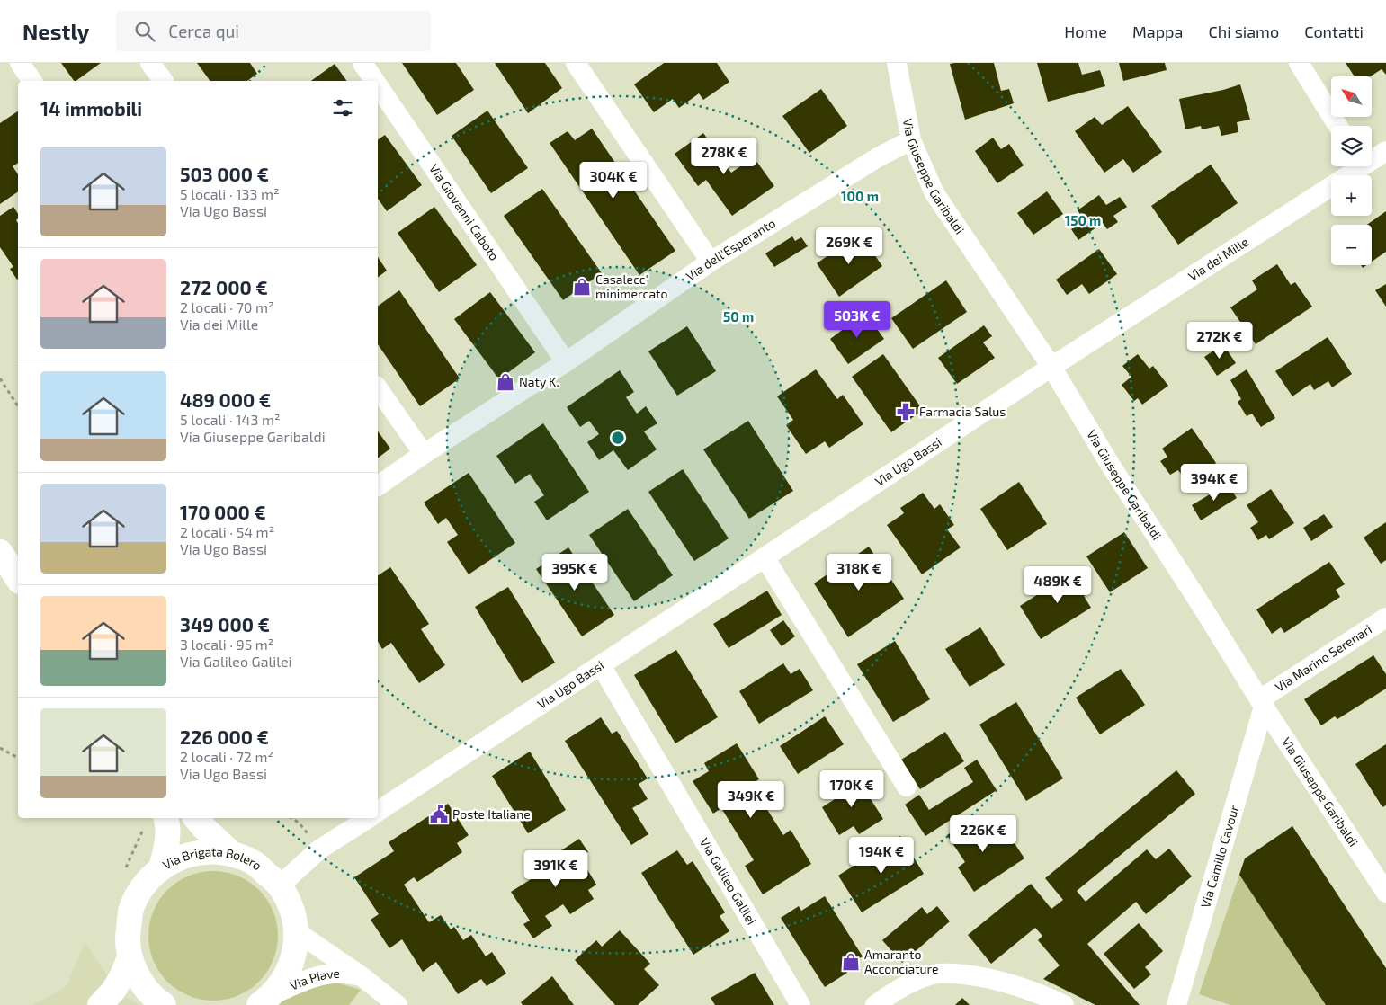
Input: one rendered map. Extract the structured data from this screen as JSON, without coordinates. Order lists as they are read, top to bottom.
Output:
{
  "streets": {
    "street": [
      "Via Giuseppe Garibaldi",
      "Via Giovanni Caboto",
      "Via dell'Esperanto",
      "Via dei Mille",
      "Via Ugo Bassi",
      "Via Marino Serenari",
      "Via Camillo Cavour",
      "Via Brigata Bolero",
      "Via Galileo Galilei",
      "Via Piave"
    ]
  },
  "crossings": [
    ["Via Giuseppe Garibaldi", "Via dell'Esperanto"],
    ["Via Giuseppe Garibaldi", "Via dei Mille"],
    ["Via Giuseppe Garibaldi", "Via Ugo Bassi"],
    ["Via Giuseppe Garibaldi", "Via Marino Serenari"],
    ["Via Giuseppe Garibaldi", "Via Camillo Cavour"],
    ["Via Giovanni Caboto", "Via dell'Esperanto"],
    ["Via dei Mille", "Via Ugo Bassi"],
    ["Via Ugo Bassi", "Via Galileo Galilei"],
    ["Via Marino Serenari", "Via Camillo Cavour"],
    ["Via Brigata Bolero", "Via Piave"]
  ],
  "places": {
    "shop": ["Casalecc' minimercato", "Naty K.", "Amaranto Acconciature"],
    "pharmacy": ["Farmacia Salus"],
    "public building": ["Poste Italiane"]
  },
  "north": "top left",
  "page": {
    "header": "Nestly",
    "search": "Cerca qui",
    "nav": [
      "Home",
      "Mappa",
      "Chi siamo",
      "Contatti"
    ],
    "map_buttons": ["+", "−"],
    "heading": "14 immobili",
    "list": [
      {
        "name": "503 000 €",
        "note": "5 locali · 133 m² · Via Ugo Bassi"
      },
      {
        "name": "272 000 €",
        "note": "2 locali · 70 m² · Via dei Mille"
      },
      {
        "name": "489 000 €",
        "note": "5 locali · 143 m² · Via Giuseppe Garibaldi"
      },
      {
        "name": "170 000 €",
        "note": "2 locali · 54 m² · Via Ugo Bassi"
      },
      {
        "name": "349 000 €",
        "note": "3 locali · 95 m² · Via Galileo Galilei"
      },
      {
        "name": "226 000 €",
        "note": "2 locali · 72 m² · Via Ugo Bassi"
      }
    ],
    "price": [
      "278K €",
      "304K €",
      "269K €",
      "503K €",
      "272K €",
      "394K €",
      "395K €",
      "318K €",
      "489K €",
      "170K €",
      "349K €",
      "226K €",
      "194K €",
      "391K €"
    ]
  },
  "rings": ["100 m", "150 m", "50 m"]
}
